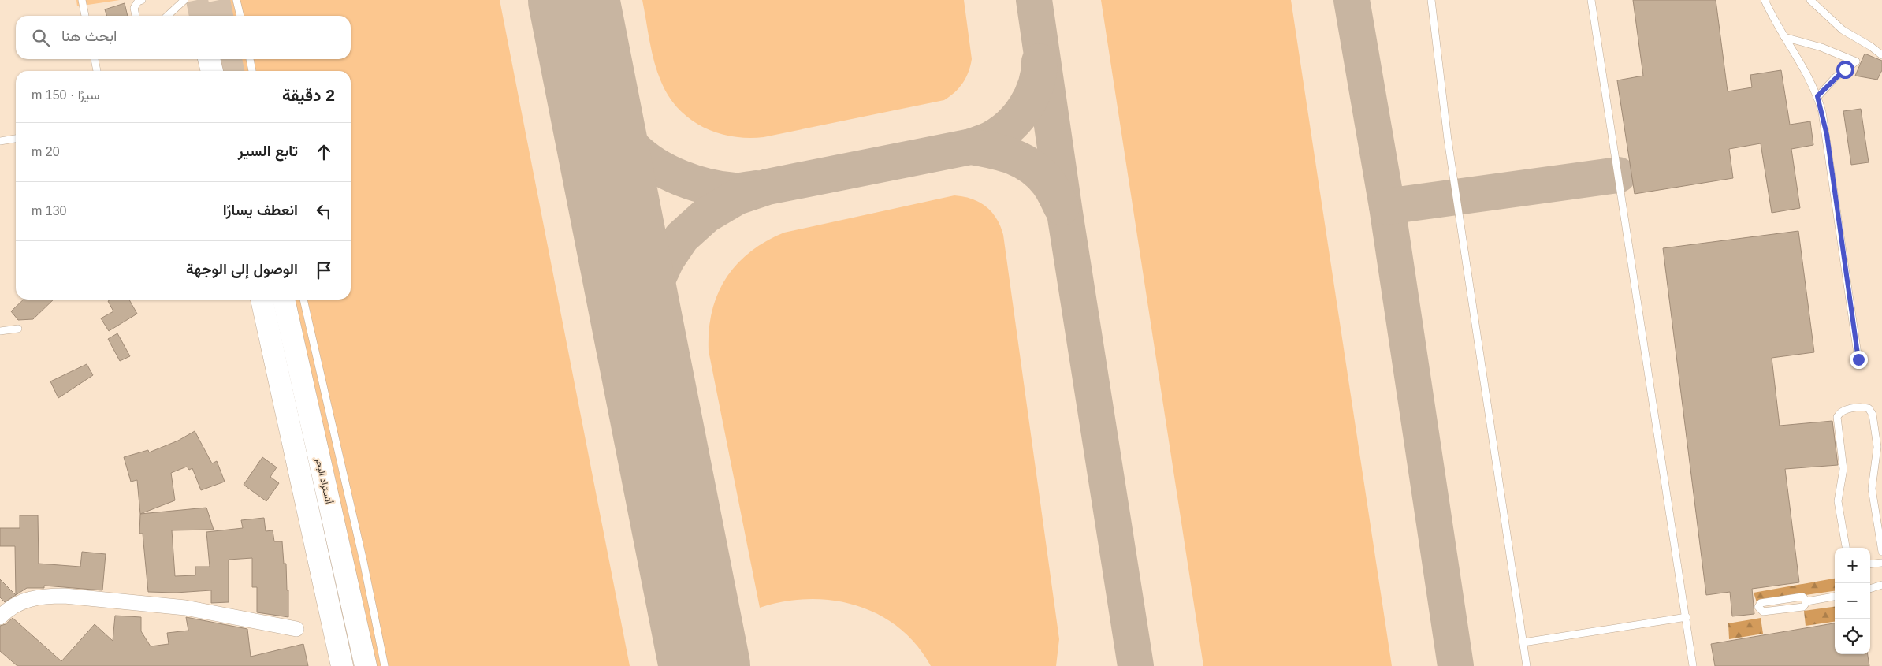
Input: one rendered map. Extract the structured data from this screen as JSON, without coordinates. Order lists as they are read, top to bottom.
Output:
{
  "streets": {
    "highway": ["أتستراد البحر"]
  },
  "page": {
    "search": "ابحث هنا",
    "heading": ["2 دقيقة", "سيرًا · 150 m"],
    "list": [
      ["تابع السير", "20 m"],
      ["انعطف يسارًا", "130 m"],
      "الوصول إلى الوجهة"
    ],
    "map_buttons": ["+", "−"]
  }
}
